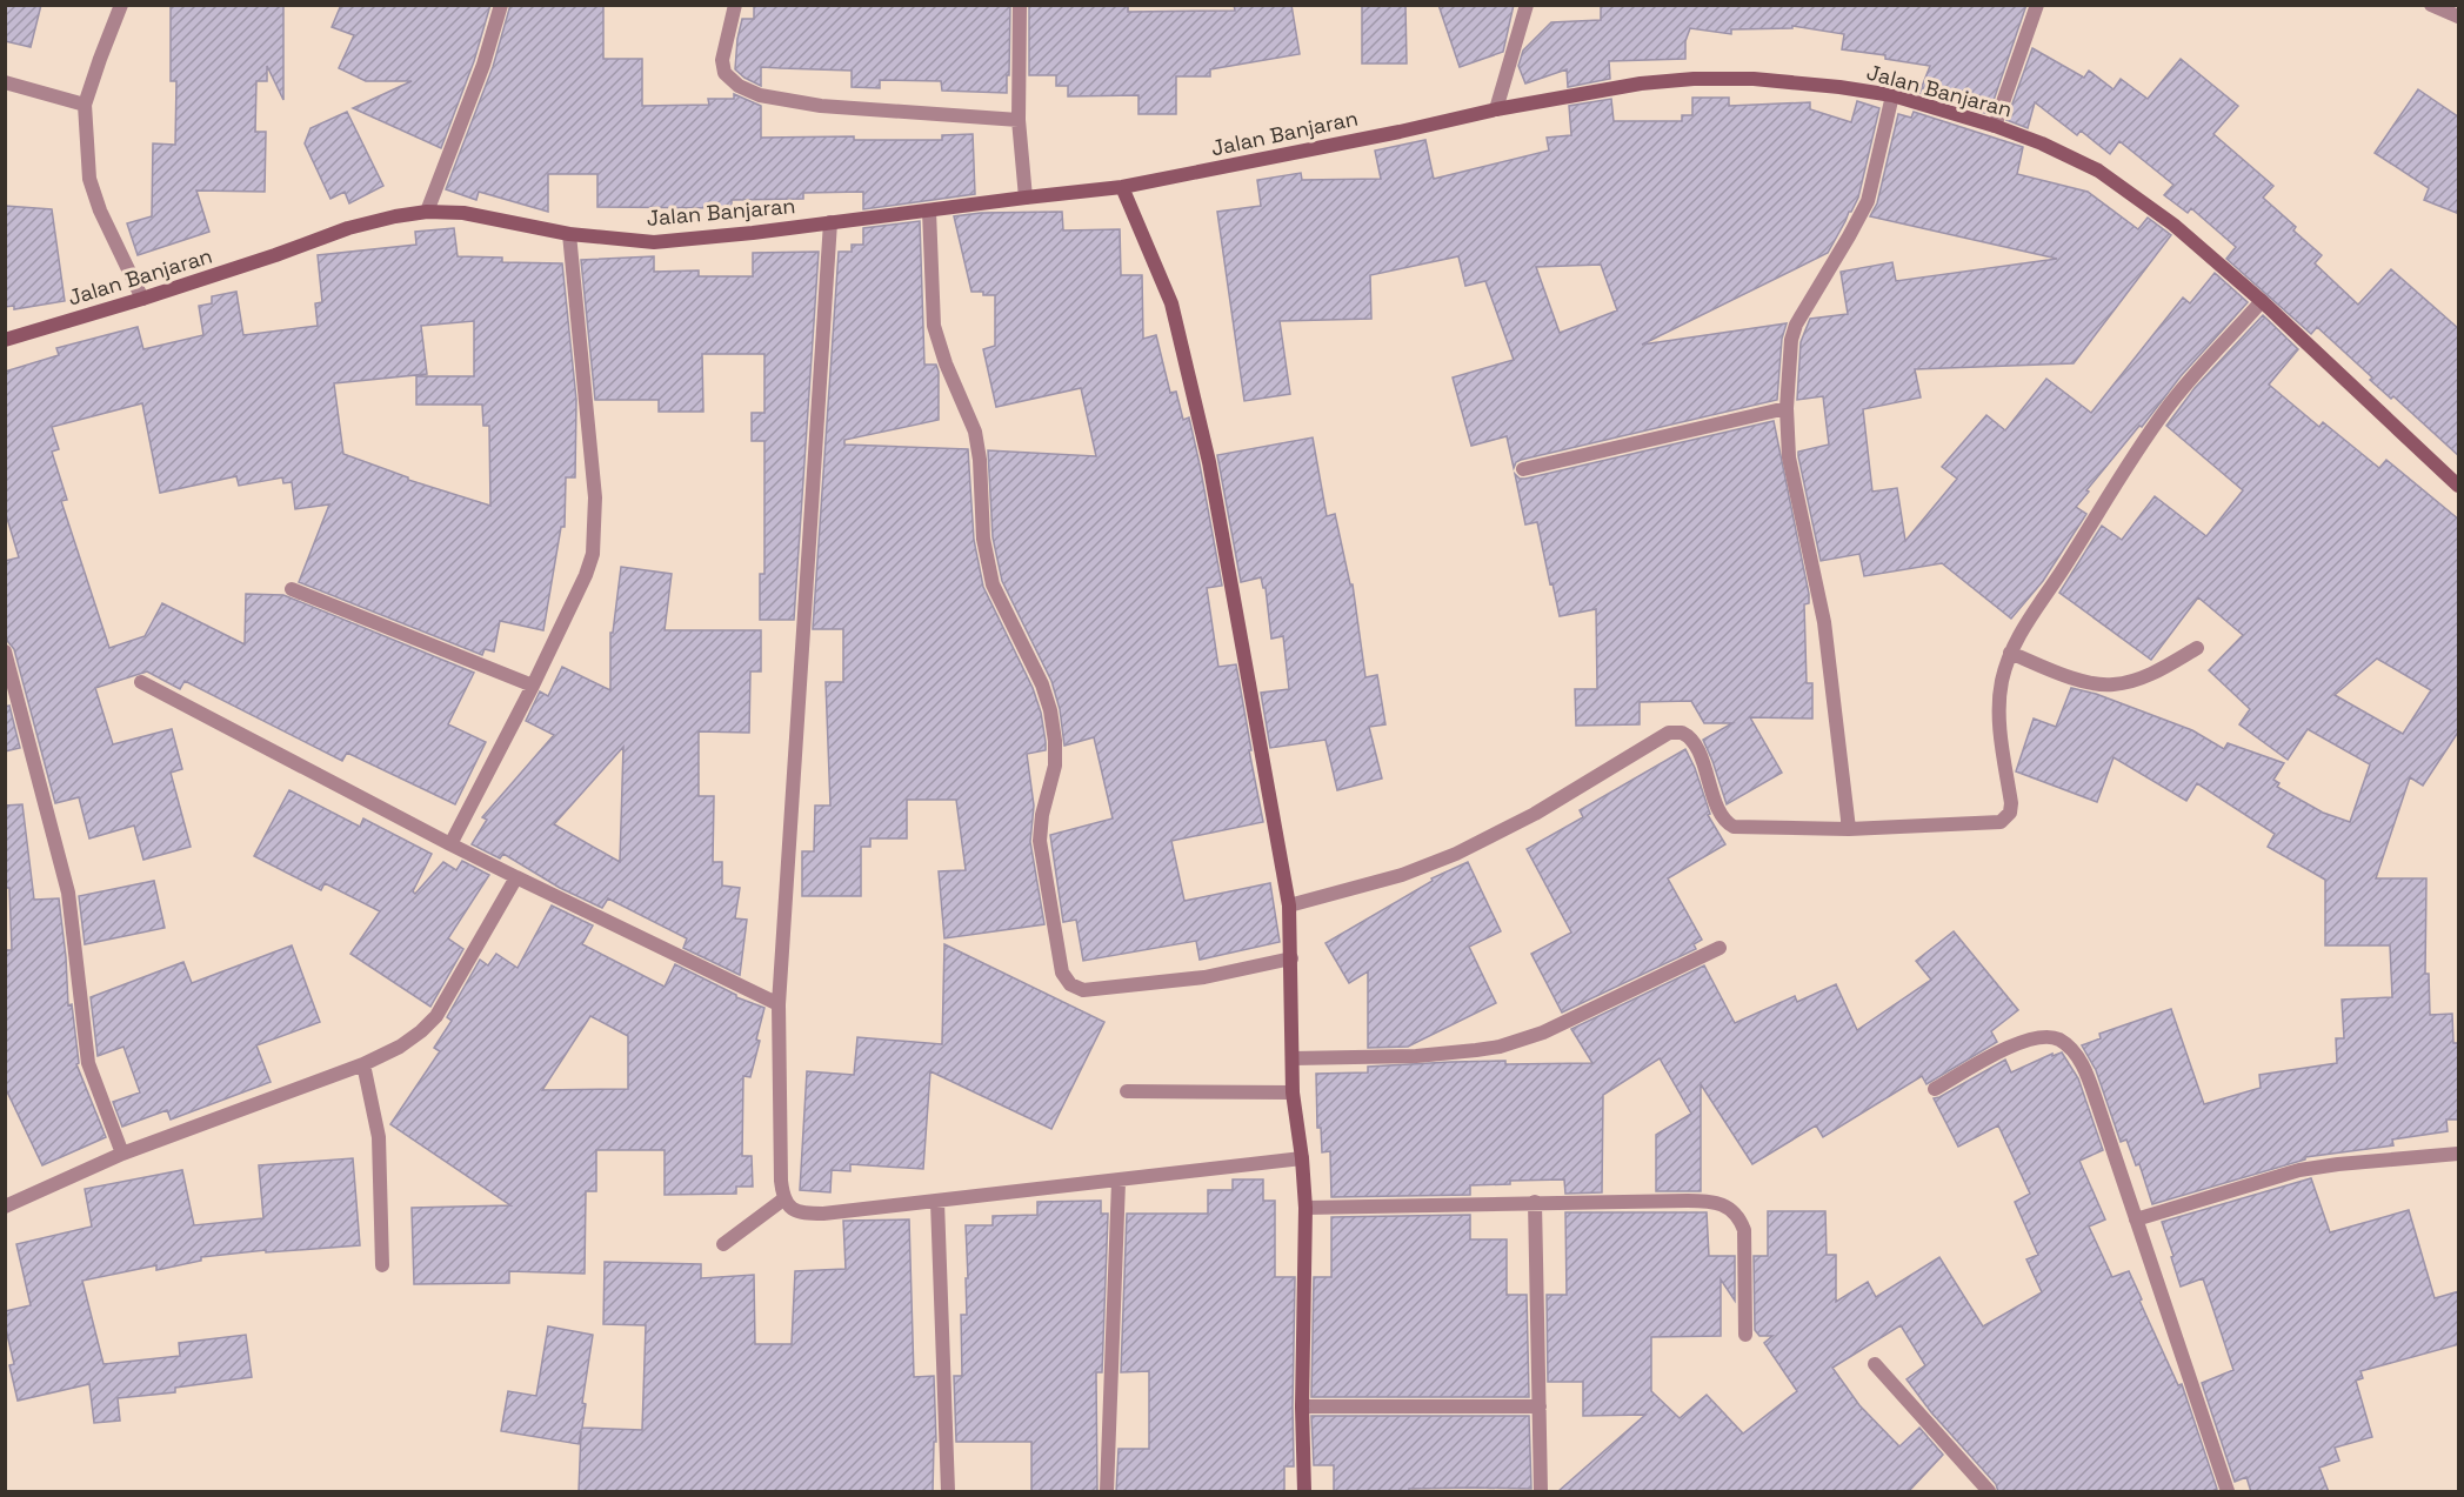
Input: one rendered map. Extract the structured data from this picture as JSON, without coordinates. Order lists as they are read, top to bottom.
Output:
{
  "streets": {
    "street": ["Jalan Banjaran"]
  }
}
